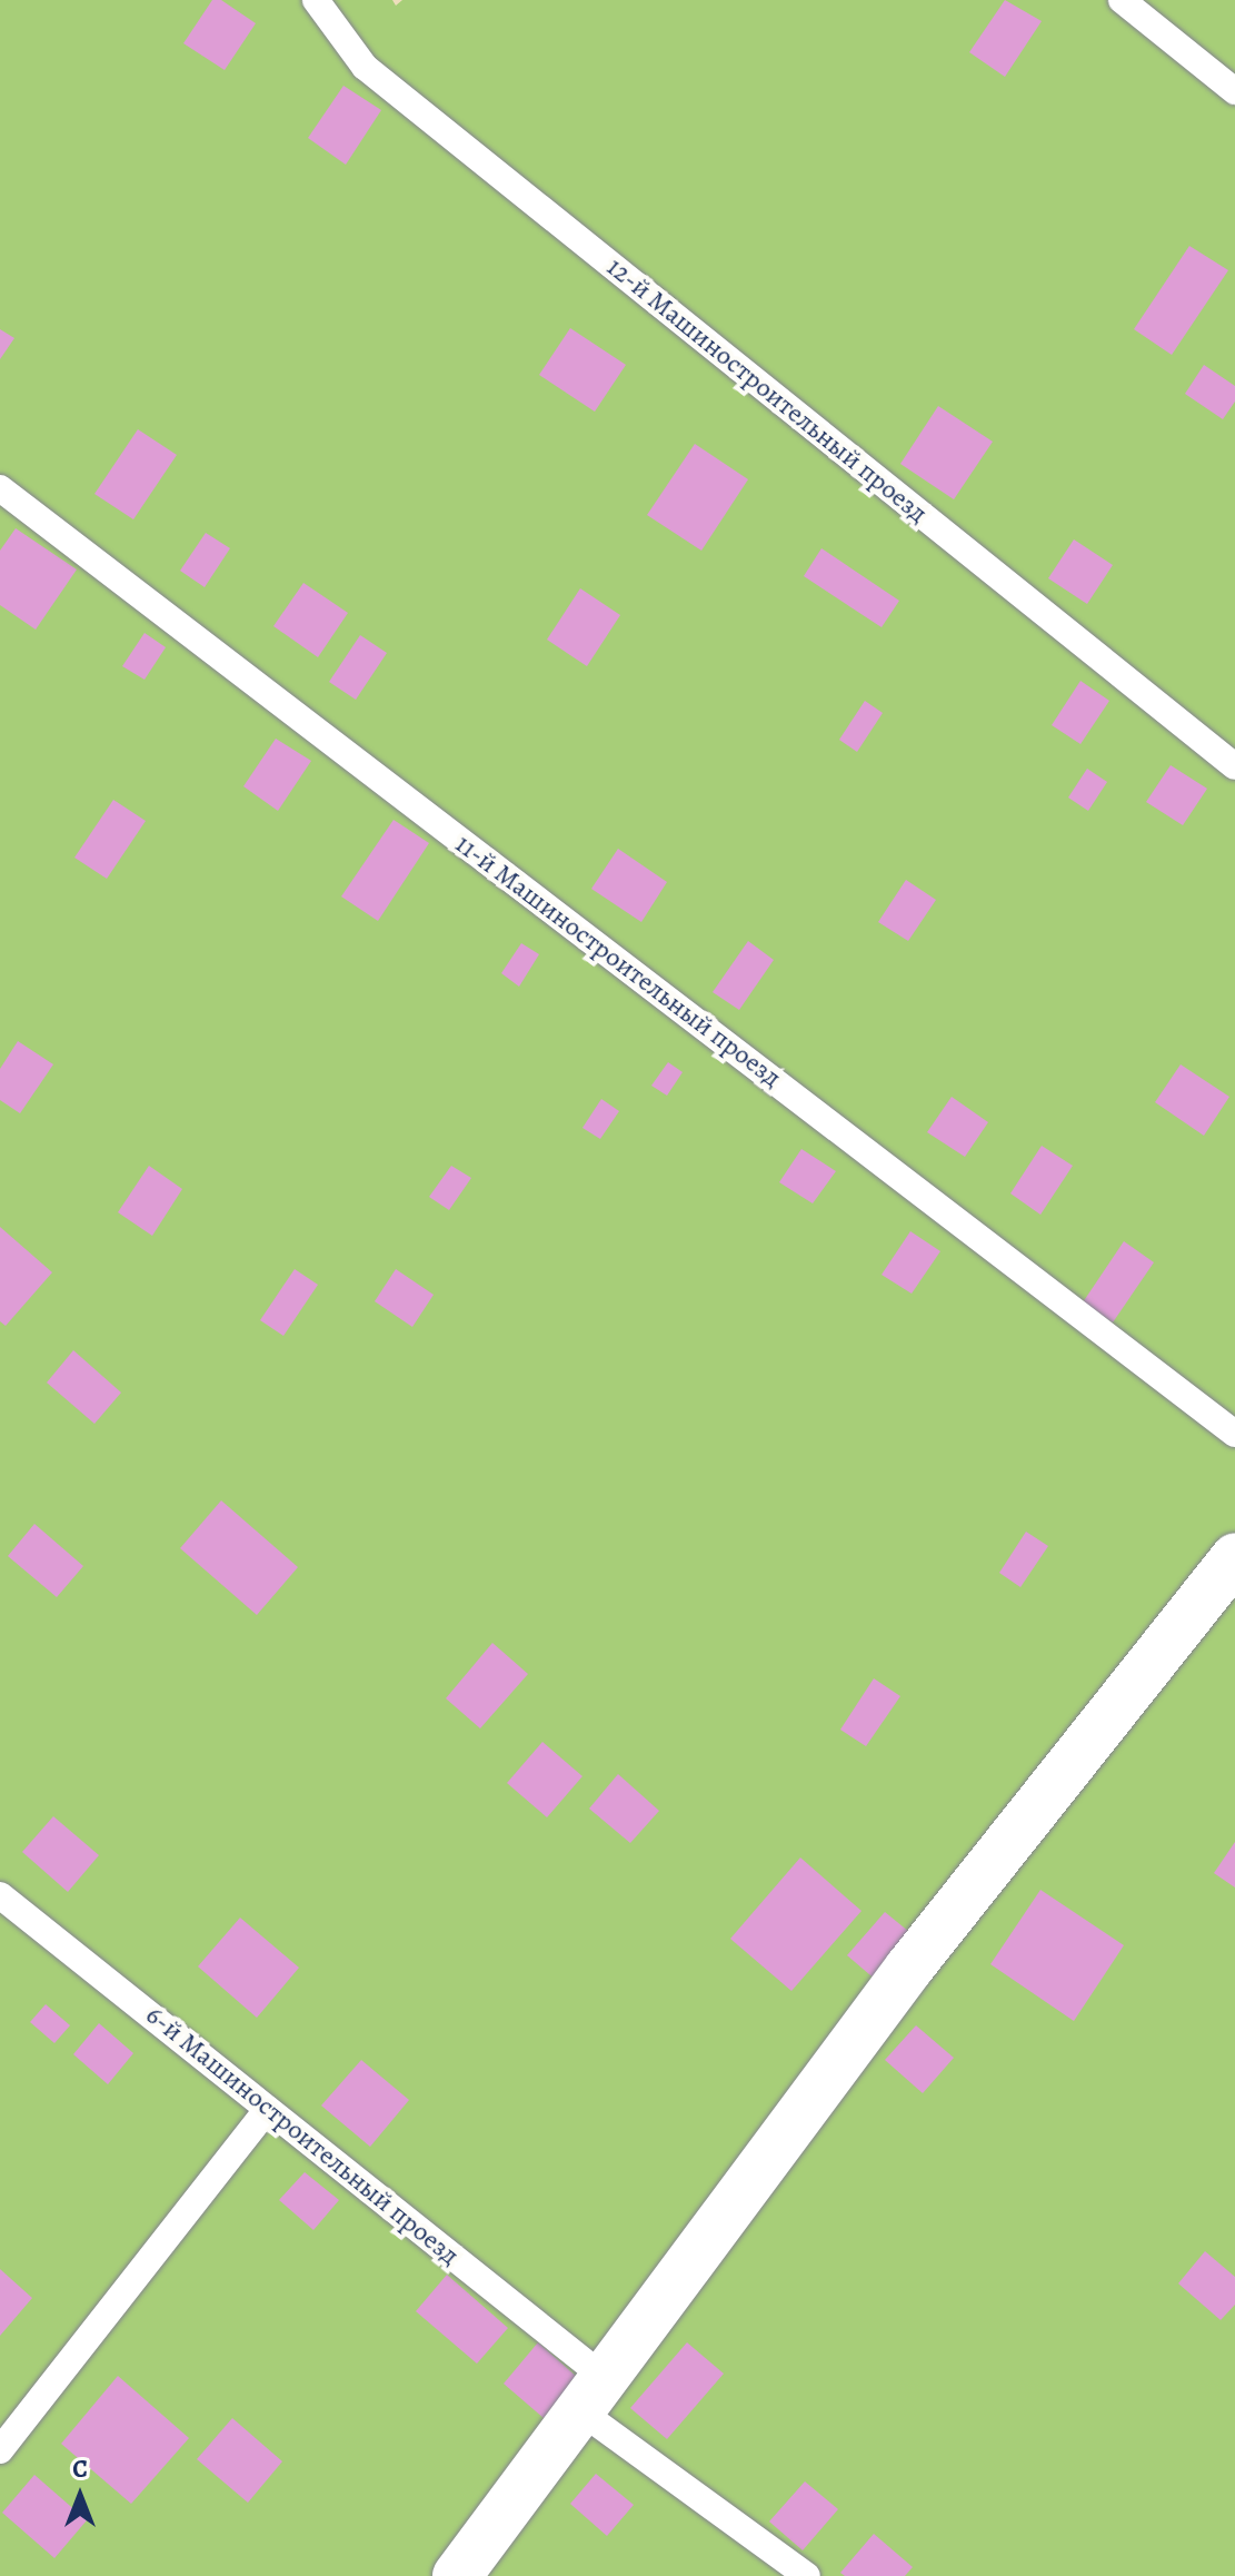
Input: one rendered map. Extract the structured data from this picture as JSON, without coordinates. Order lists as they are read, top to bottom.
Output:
{
  "streets": {
    "lane": ["12-й Машиностроительный проезд", "11-й Машиностроительный проезд", "6-й Машиностроительный проезд"]
  },
  "north": "top"
}
